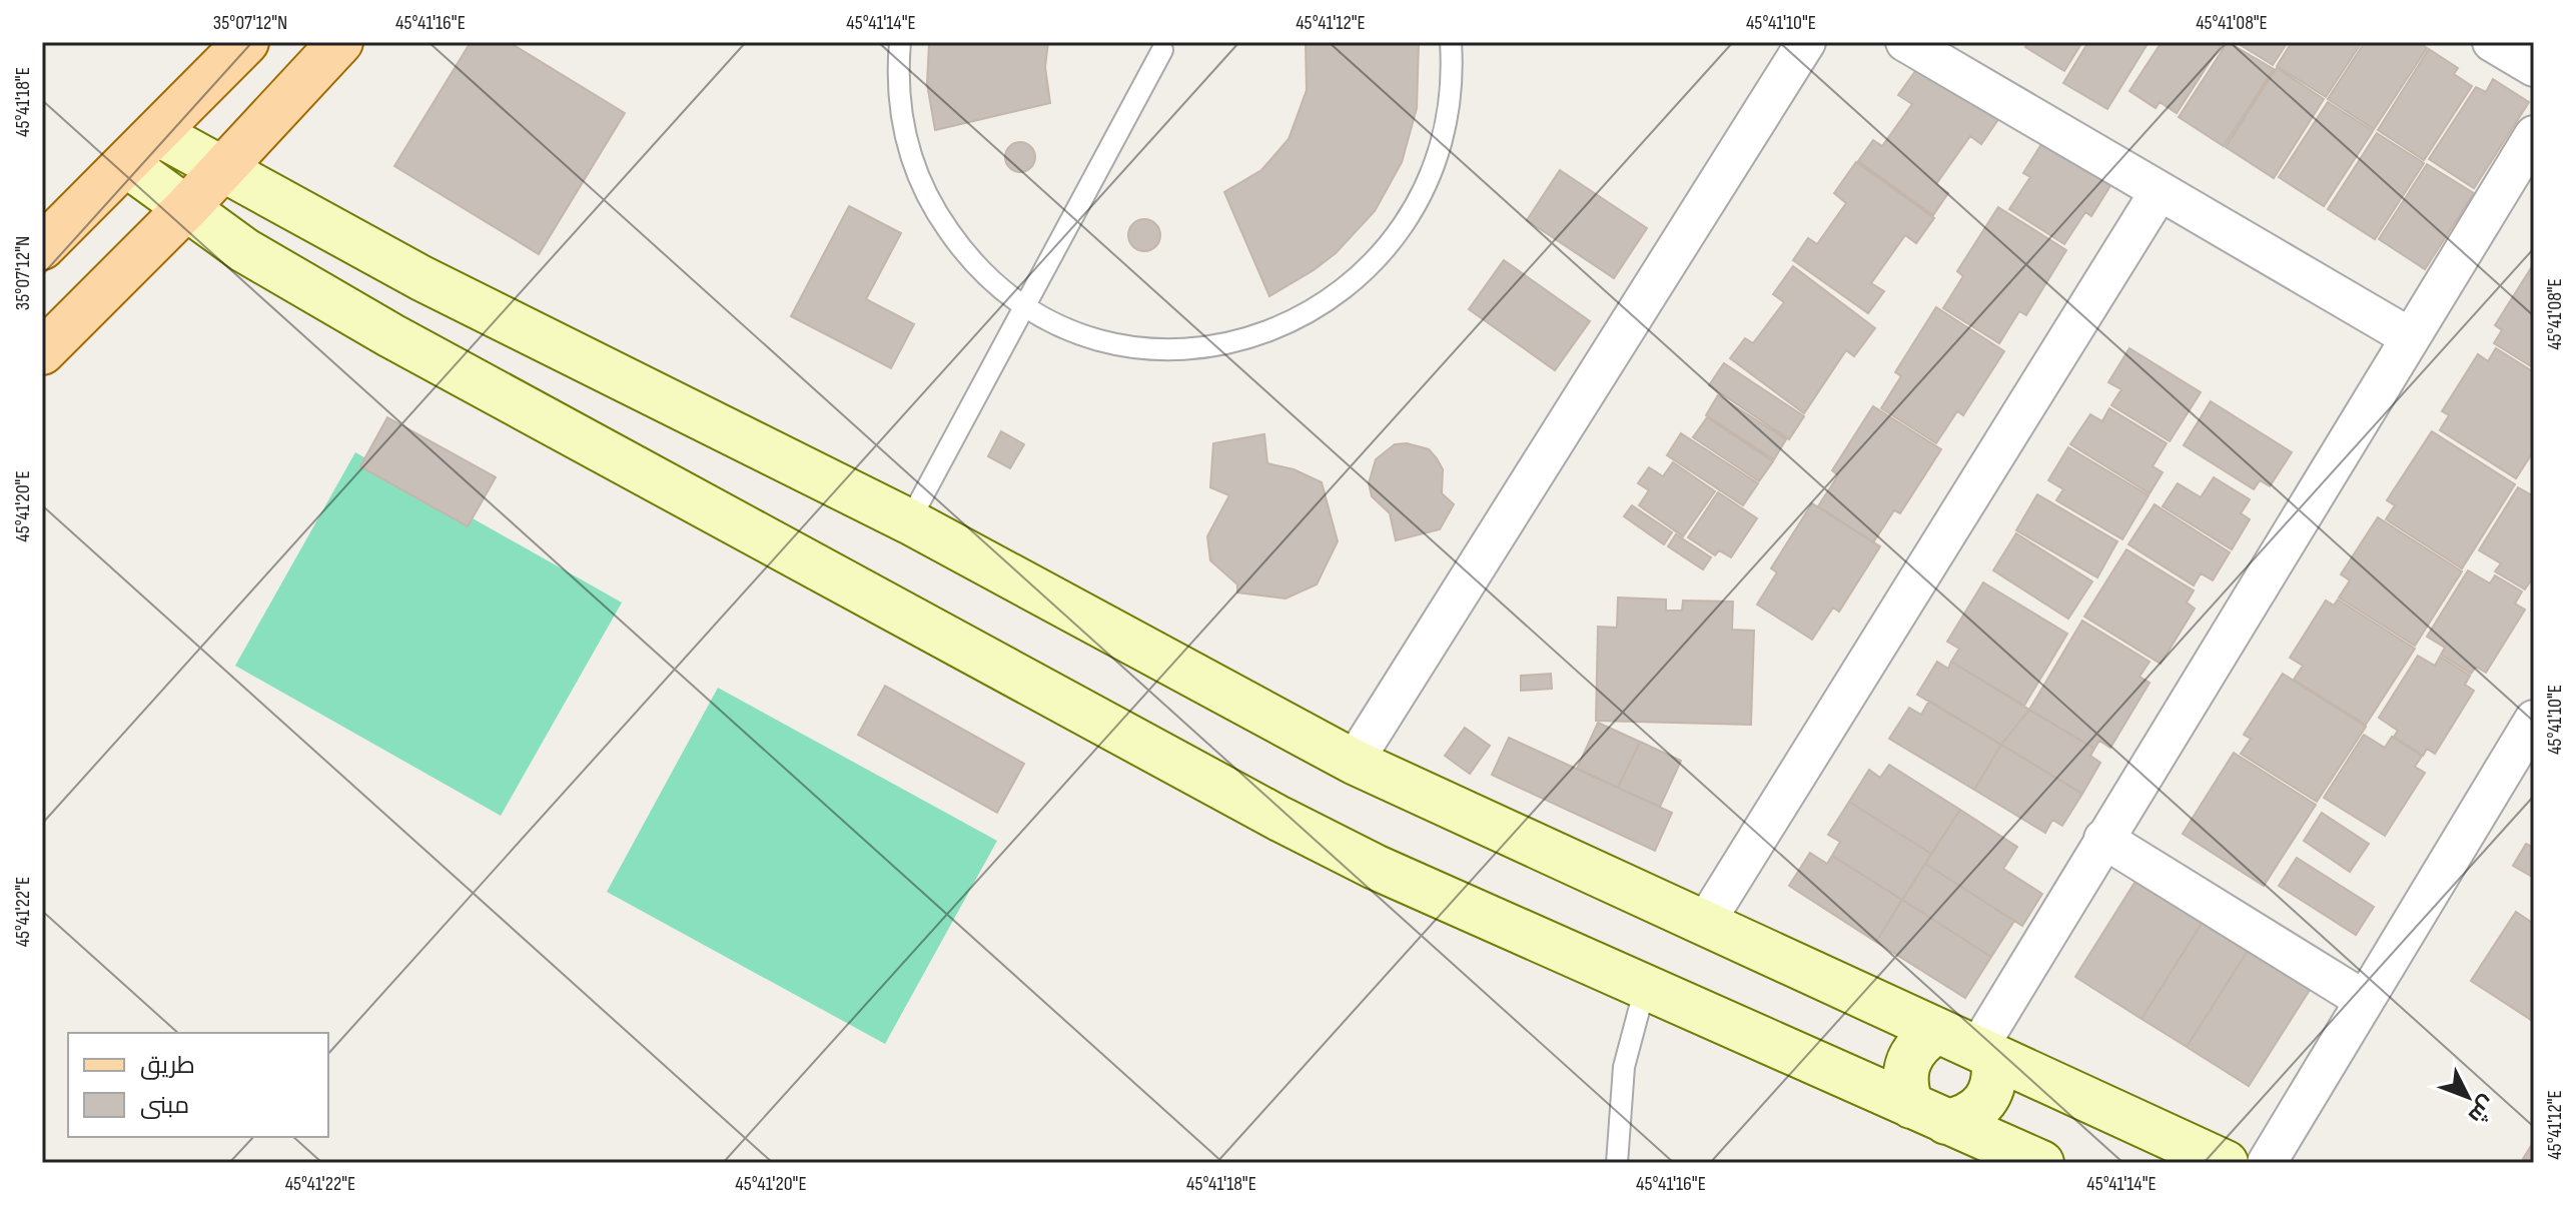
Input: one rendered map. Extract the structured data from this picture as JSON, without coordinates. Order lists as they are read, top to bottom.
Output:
{
  "legend": ["طريق", "مبنى"],
  "north": "bottom right",
  "coordinates": [
    "35°07'12\"N",
    "45°41'16\"E",
    "45°41'14\"E",
    "45°41'12\"E",
    "45°41'10\"E",
    "45°41'08\"E",
    "45°41'18\"E",
    "45°41'20\"E",
    "45°41'22\"E"
  ]
}
